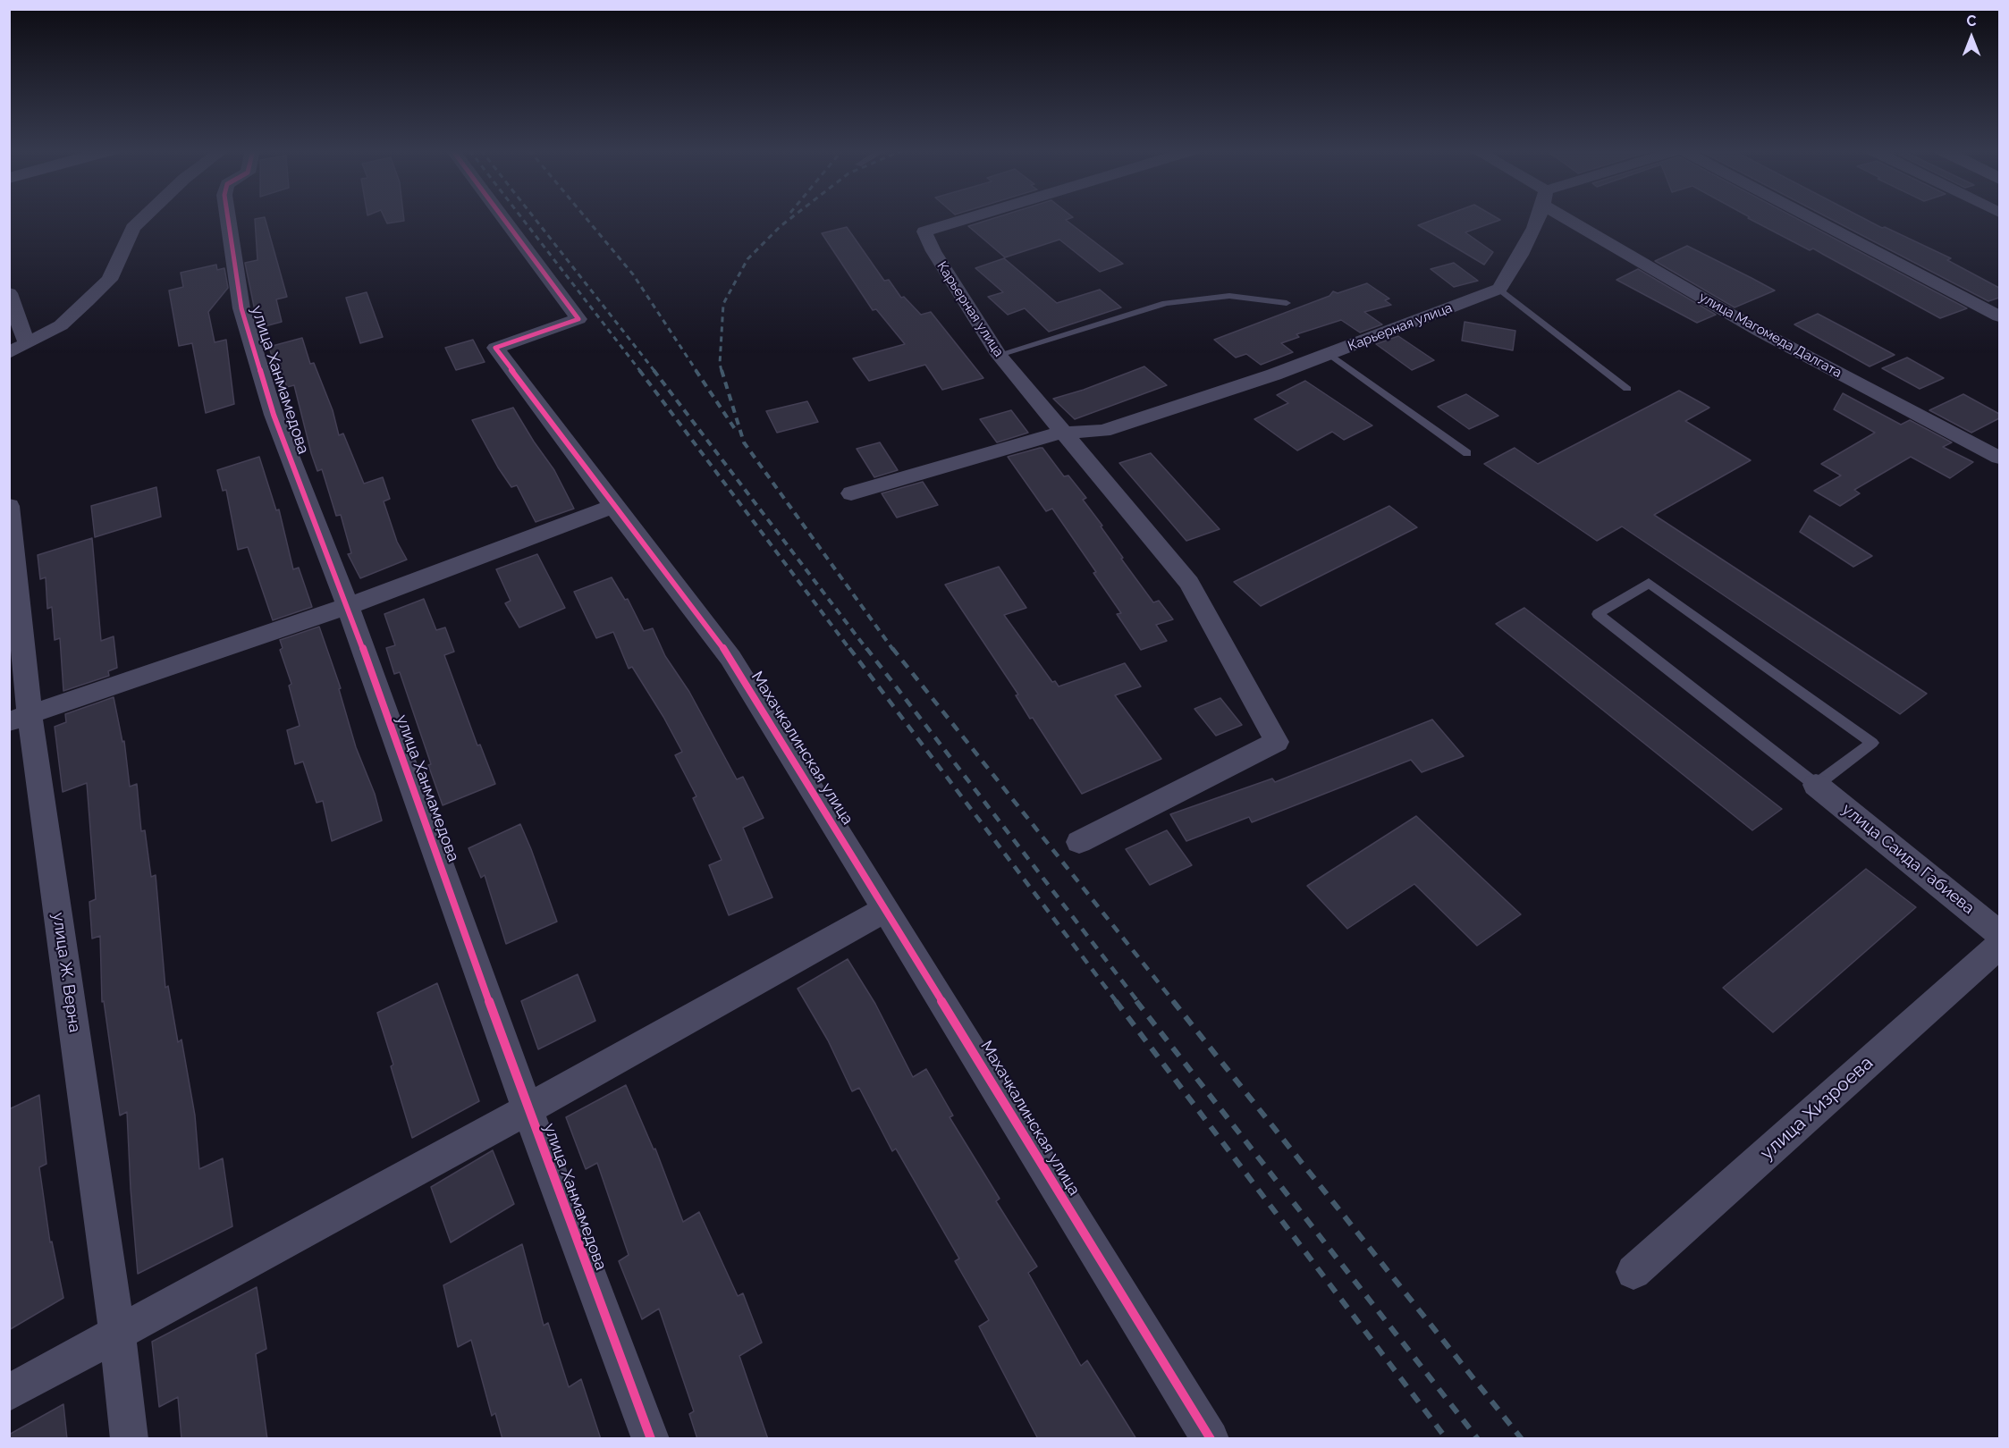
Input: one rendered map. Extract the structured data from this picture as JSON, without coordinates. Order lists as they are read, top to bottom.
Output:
{
  "streets": {
    "street": [
      "Карьерная улица",
      "улица Магомеда Далгата",
      "улица Ханмамедова",
      "Махачкалинская улица",
      "улица Саида Габиева",
      "улица Ж. Верна",
      "улица Хизроева"
    ]
  },
  "north": "top"
}
